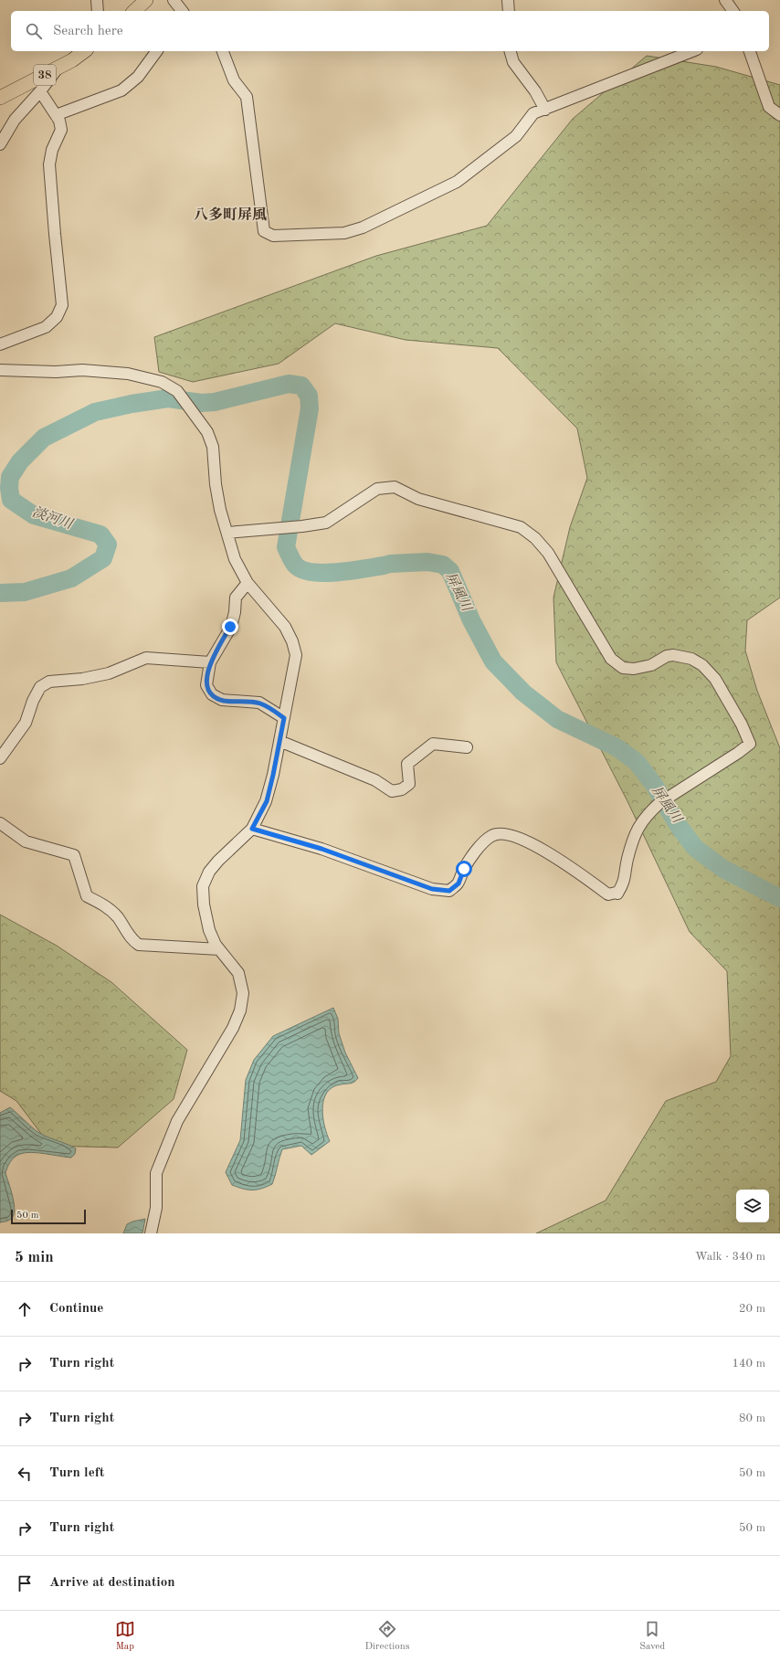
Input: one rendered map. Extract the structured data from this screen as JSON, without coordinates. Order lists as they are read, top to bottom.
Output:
{
  "streets": {
    "main road": ["38"]
  },
  "districts": ["八多町屏風"],
  "water": ["淡河川", "屏風川"],
  "scale_bar": "50 m",
  "page": {
    "search": "Search here",
    "scale": "50 m",
    "heading": ["5 min", "Walk · 340 m"],
    "list": [
      ["Continue", "20 m"],
      ["Turn right", "140 m"],
      ["Turn right", "80 m"],
      ["Turn left", "50 m"],
      ["Turn right", "50 m"],
      "Arrive at destination"
    ],
    "nav": ["Map", "Directions", "Saved"]
  }
}
